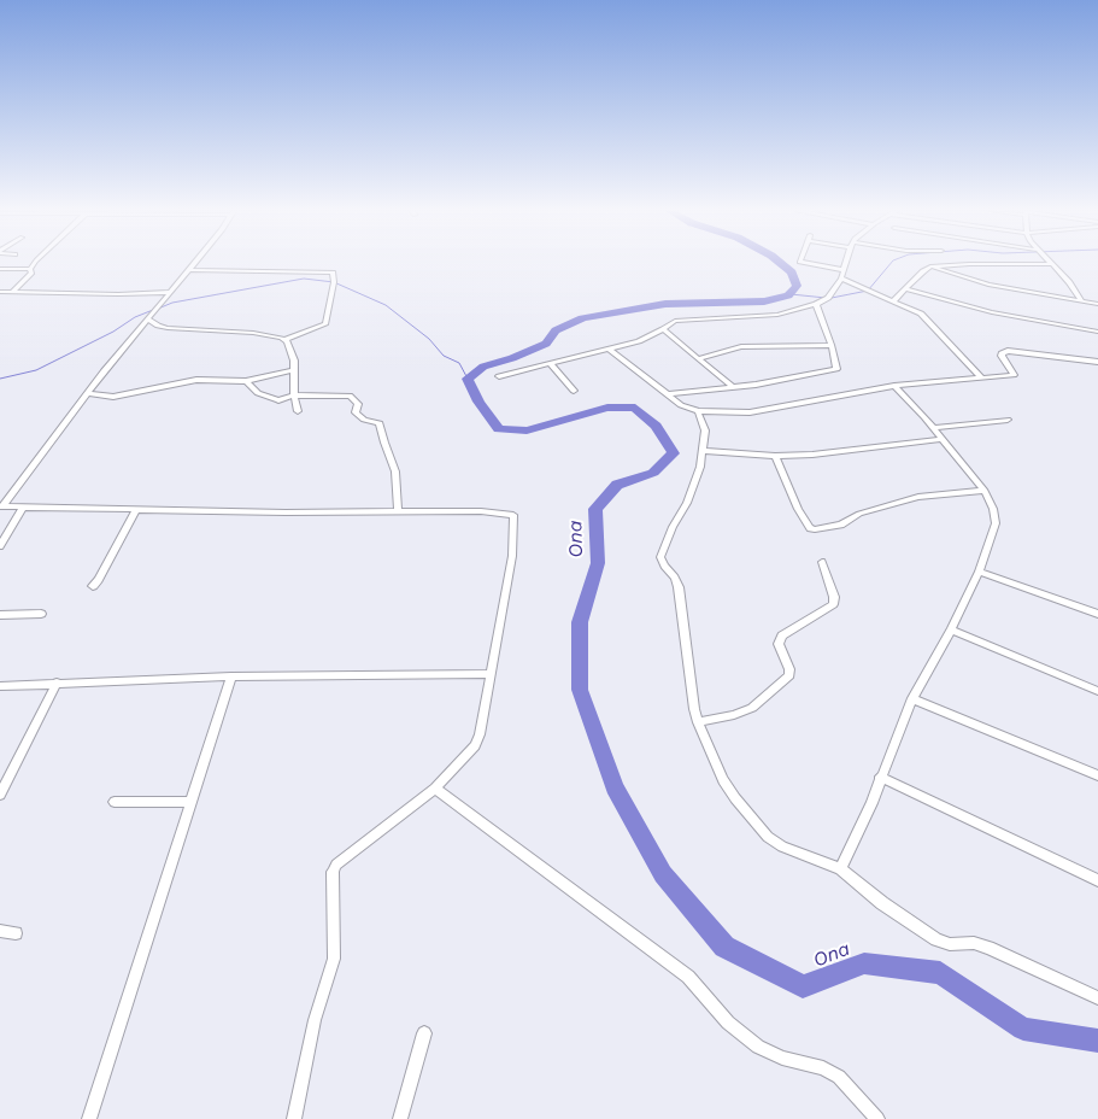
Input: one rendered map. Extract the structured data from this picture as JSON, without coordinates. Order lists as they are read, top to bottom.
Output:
{
  "water": ["Ona"]
}
